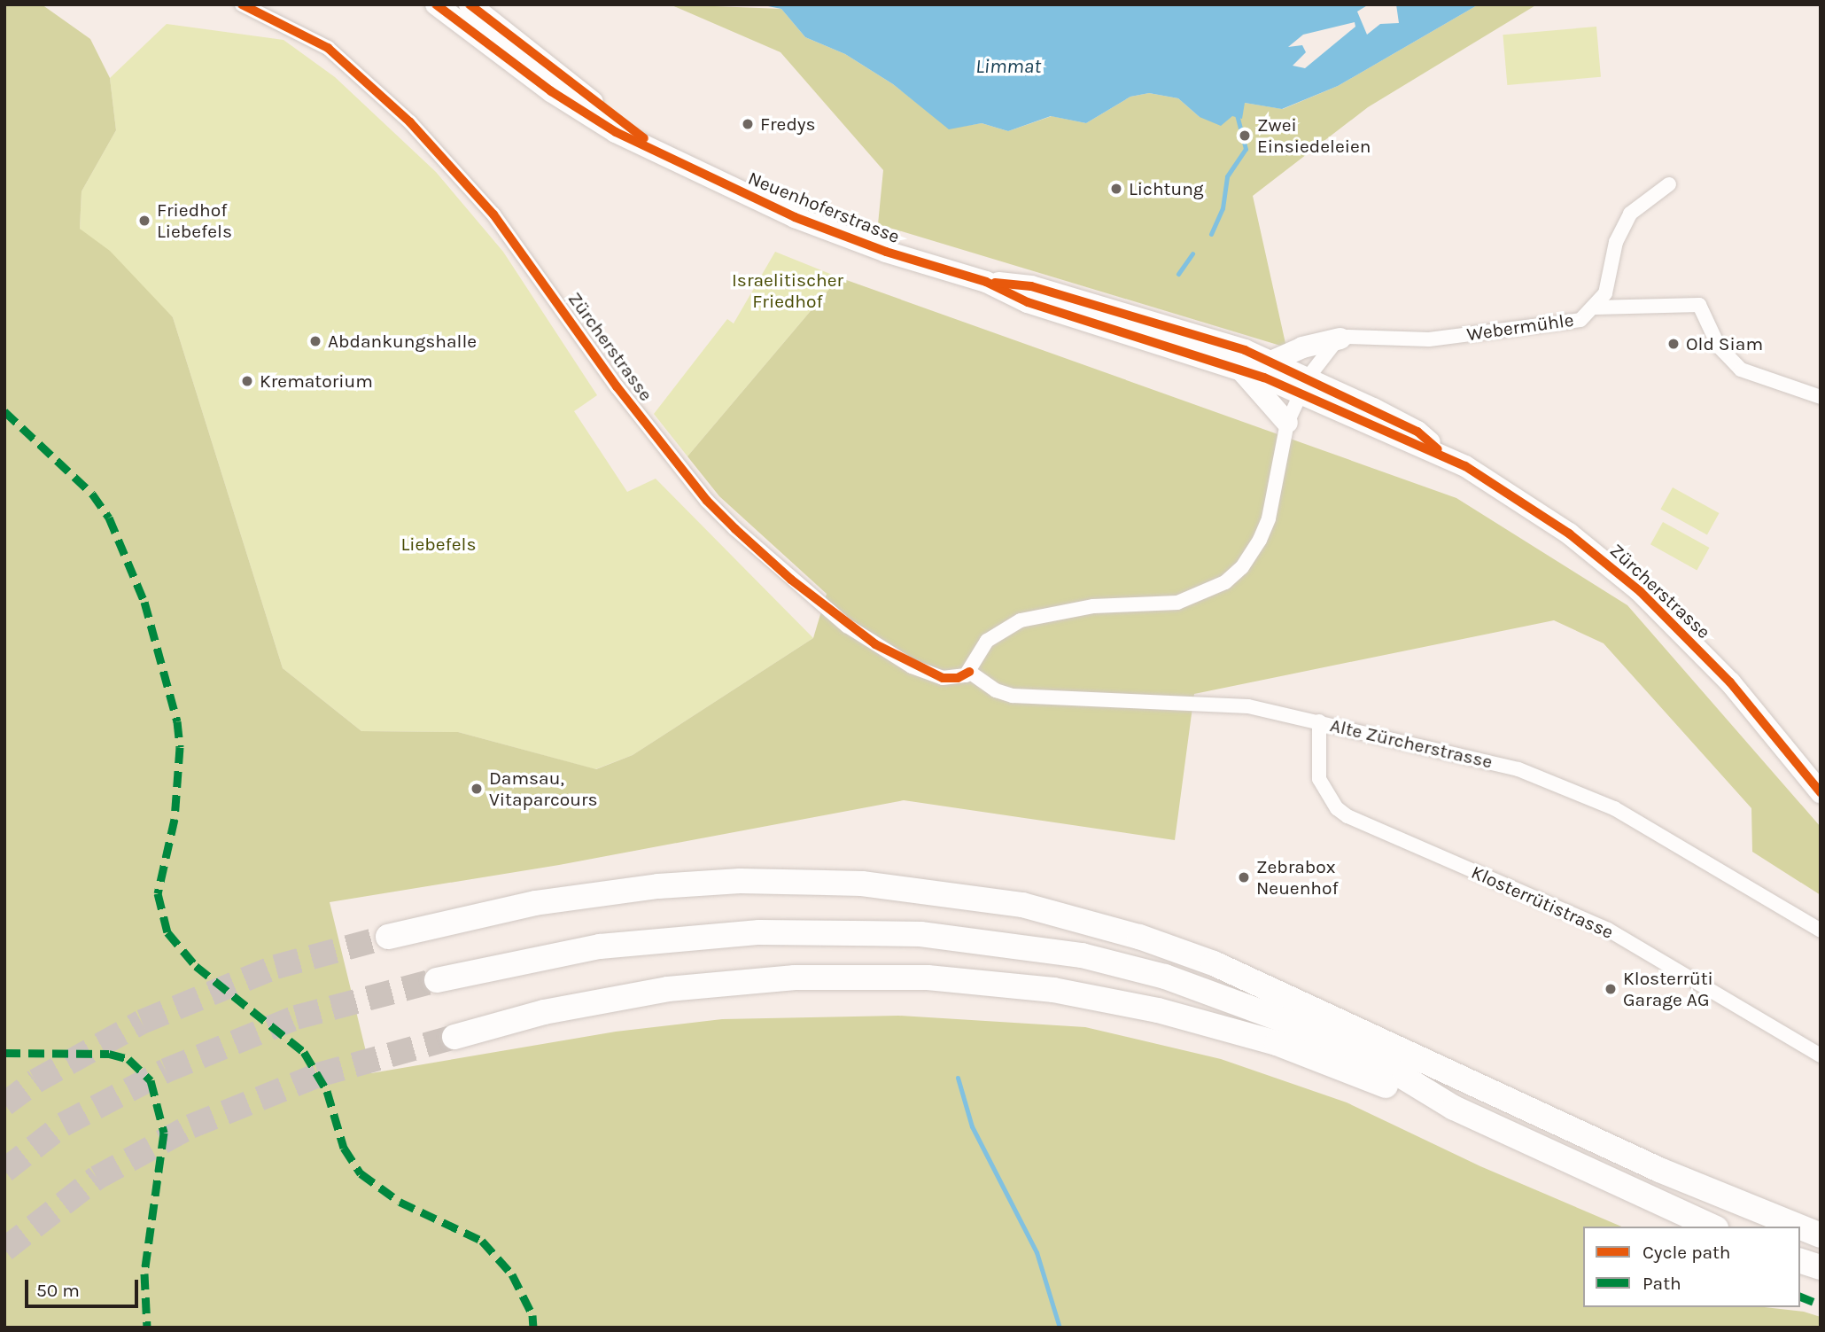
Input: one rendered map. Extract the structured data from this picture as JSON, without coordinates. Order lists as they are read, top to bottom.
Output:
{
  "streets": {
    "main road": ["Neuenhoferstrasse", "Zürcherstrasse"],
    "street": ["Webermühle", "Alte Zürcherstrasse", "Klosterrütistrasse"]
  },
  "crossings": [
    ["Neuenhoferstrasse", "Zürcherstrasse"],
    ["Zürcherstrasse", "Alte Zürcherstrasse"],
    ["Alte Zürcherstrasse", "Klosterrütistrasse"]
  ],
  "water": ["Limmat"],
  "parks": ["Israelitischer Friedhof", "Liebefels"],
  "places": [
    "Fredys",
    "Zwei Einsiedeleien",
    "Lichtung",
    "Friedhof Liebefels",
    "Abdankungshalle",
    "Old Siam",
    "Krematorium",
    "Damsau, Vitaparcours",
    "Zebrabox Neuenhof",
    "Klosterrüti Garage AG"
  ],
  "legend": ["Cycle path", "Path"],
  "scale_bar": "50 m"
}
